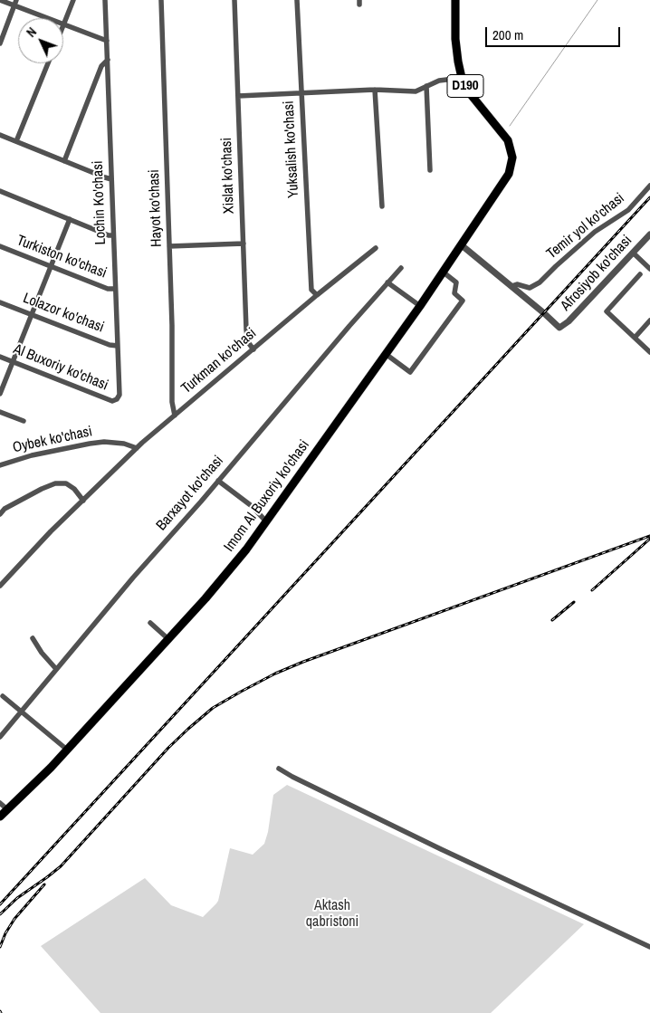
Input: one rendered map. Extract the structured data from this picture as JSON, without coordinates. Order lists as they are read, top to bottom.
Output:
{
  "streets": {
    "main road": ["D190", "Imom Al Buxoriy ko'chasi"],
    "street": [
      "Yuksalish ko'chasi",
      "Xislat ko'chasi",
      "Lochin Ko'chasi",
      "Hayot ko'chasi",
      "Temir yol ko'chasi",
      "Turkiston ko'chasi",
      "Afrosiyob ko'chasi",
      "Lolazor ko'chasi",
      "Turkman ko'chasi",
      "Al Buxoriy ko'chasi",
      "Oybek ko'chasi",
      "Barxayot ko'chasi"
    ]
  },
  "crossings": [
    ["D190", "Imom Al Buxoriy ko'chasi"],
    ["Yuksalish ko'chasi", "Turkman ko'chasi"],
    ["Xislat ko'chasi", "Turkman ko'chasi"],
    ["Lochin Ko'chasi", "Turkiston ko'chasi"],
    ["Lochin Ko'chasi", "Lolazor ko'chasi"],
    ["Lochin Ko'chasi", "Al Buxoriy ko'chasi"],
    ["Hayot ko'chasi", "Turkman ko'chasi"],
    ["Temir yol ko'chasi", "Afrosiyob ko'chasi"],
    ["Turkman ko'chasi", "Oybek ko'chasi"]
  ],
  "parks": ["Aktash qabristoni"],
  "scale_bar": "200 m",
  "north": "top left"
}
